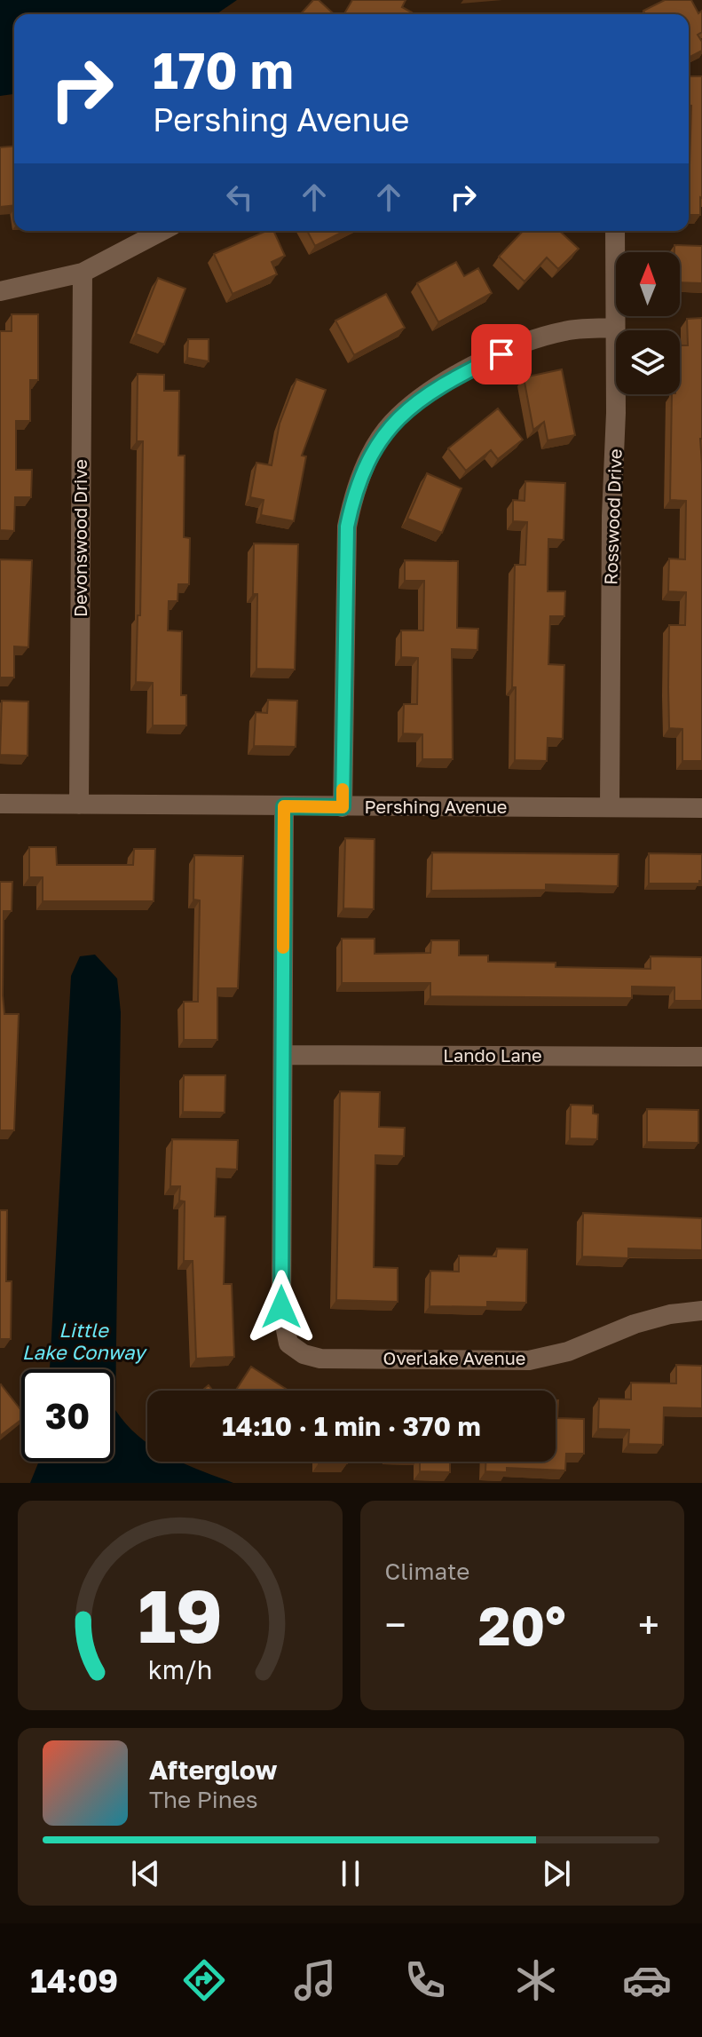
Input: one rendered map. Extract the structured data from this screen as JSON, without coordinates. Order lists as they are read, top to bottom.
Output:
{
  "streets": {
    "street": [
      "Rosswood Drive",
      "Devonswood Drive",
      "Pershing Avenue",
      "Lando Lane",
      "Overlake Avenue"
    ]
  },
  "crossings": [
    ["Rosswood Drive", "Pershing Avenue"],
    ["Devonswood Drive", "Pershing Avenue"],
    ["Lando Lane", "Overlake Avenue"]
  ],
  "water": ["Little Lake Conway"],
  "north": "top",
  "page": {
    "turn": ["170 m", "Pershing Avenue"],
    "limit": "30",
    "trip": "14:10 · 1 min · 370 m",
    "tile": "Climate",
    "heat": ["−", "20°", "+"],
    "song": ["Afterglow", "The Pines"],
    "tabs": "14:09",
    "gauge": ["19", "km/h"]
  }
}
